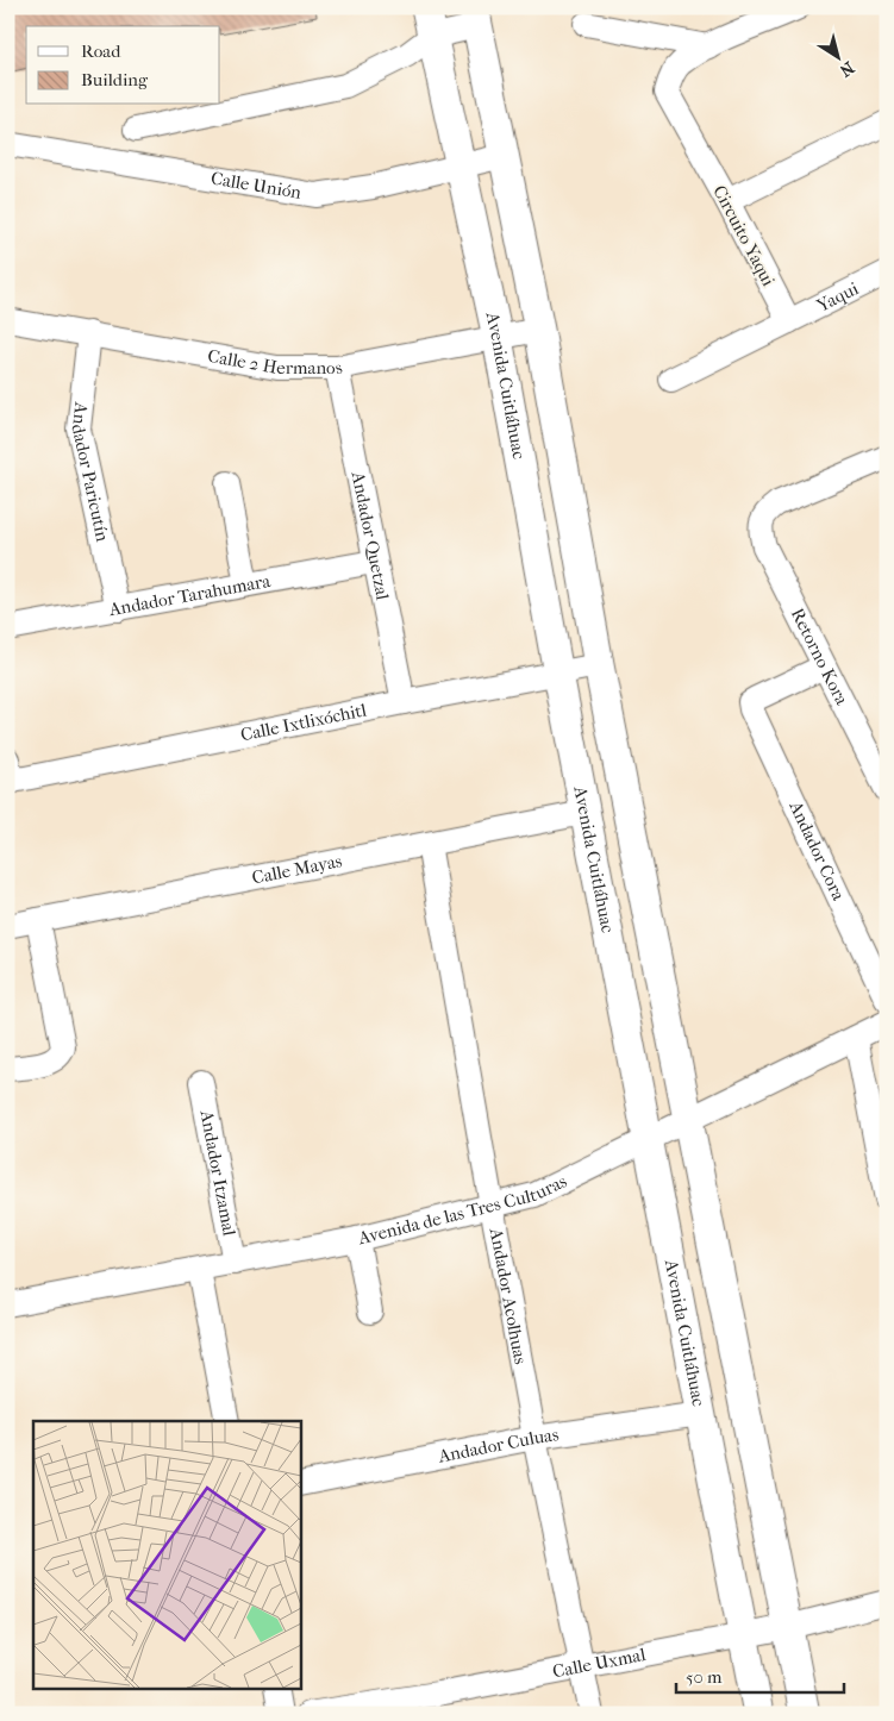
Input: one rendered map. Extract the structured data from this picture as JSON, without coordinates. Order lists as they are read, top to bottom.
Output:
{
  "streets": {
    "main road": ["Avenida Cuitláhuac"],
    "street": [
      "Calle Unión",
      "Circuito Yaqui",
      "Yaqui",
      "Calle 2 Hermanos",
      "Andador Paricutín",
      "Andador Quetzal",
      "Andador Tarahumara",
      "Retorno Kora",
      "Calle Ixtlixóchitl",
      "Andador Cora",
      "Calle Mayas",
      "Andador Itzamal",
      "Avenida de las Tres Culturas",
      "Andador Acolhuas",
      "Andador Culuas",
      "Calle Uxmal"
    ]
  },
  "crossings": [
    ["Calle Unión", "Avenida Cuitláhuac"],
    ["Circuito Yaqui", "Yaqui"],
    ["Calle 2 Hermanos", "Avenida Cuitláhuac"],
    ["Calle 2 Hermanos", "Andador Paricutín"],
    ["Calle 2 Hermanos", "Andador Quetzal"],
    ["Avenida Cuitláhuac", "Calle Ixtlixóchitl"],
    ["Avenida Cuitláhuac", "Calle Mayas"],
    ["Avenida Cuitláhuac", "Avenida de las Tres Culturas"],
    ["Avenida Cuitláhuac", "Andador Culuas"],
    ["Avenida Cuitláhuac", "Calle Uxmal"],
    ["Andador Paricutín", "Andador Tarahumara"],
    ["Andador Quetzal", "Andador Tarahumara"],
    ["Andador Quetzal", "Calle Ixtlixóchitl"],
    ["Retorno Kora", "Andador Cora"],
    ["Calle Mayas", "Andador Acolhuas"],
    ["Andador Itzamal", "Avenida de las Tres Culturas"],
    ["Avenida de las Tres Culturas", "Andador Acolhuas"],
    ["Andador Acolhuas", "Andador Culuas"],
    ["Andador Acolhuas", "Calle Uxmal"]
  ],
  "legend": ["Road", "Building"],
  "scale_bar": "50 m",
  "north": "bottom right"
}
